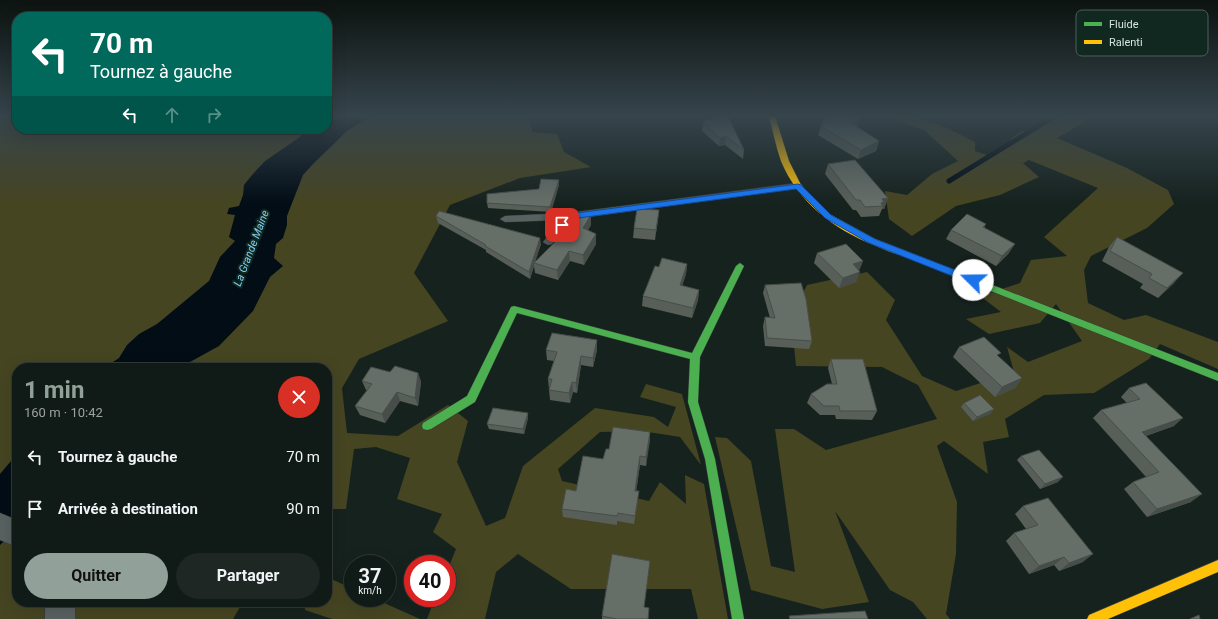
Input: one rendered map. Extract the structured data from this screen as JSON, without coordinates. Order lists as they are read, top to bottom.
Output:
{
  "water": ["La Grande Maine"],
  "legend": ["Fluide", "Ralenti"],
  "page": {
    "turn": ["70 m", "Tournez à gauche"],
    "heading": ["1 min", "160 m · 10:42"],
    "list": [
      {
        "name": "Tournez à gauche",
        "value": "70 m"
      },
      {
        "name": "Arrivée à destination",
        "value": "90 m"
      }
    ],
    "buttons": ["Quitter", "Partager"],
    "speed": "37 km/h",
    "limit": "40"
  }
}
